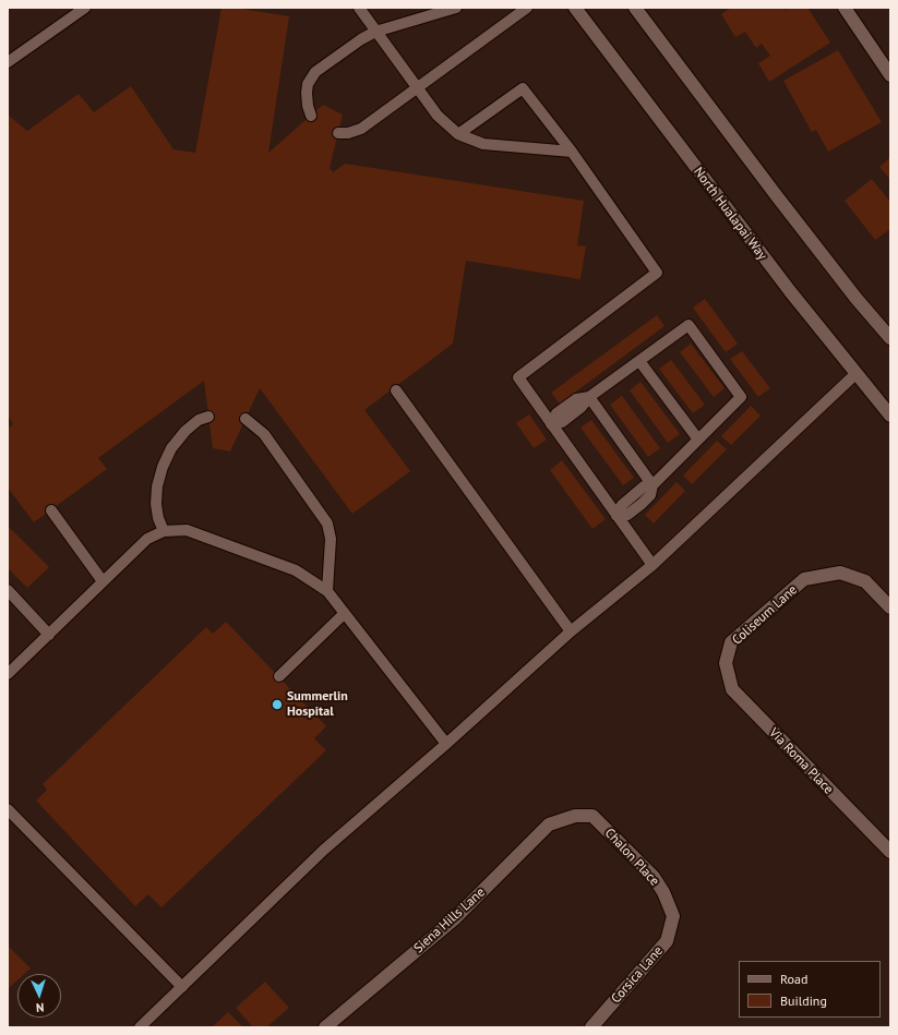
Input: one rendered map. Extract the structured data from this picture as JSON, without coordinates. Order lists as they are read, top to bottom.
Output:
{
  "streets": {
    "street": [
      "North Hualapai Way",
      "Coliseum Lane",
      "Via Roma Place",
      "Chalon Place",
      "Siena Hills Lane",
      "Corsica Lane"
    ]
  },
  "crossings": [
    ["Coliseum Lane", "Via Roma Place"],
    ["Chalon Place", "Siena Hills Lane"],
    ["Chalon Place", "Corsica Lane"]
  ],
  "places": ["Summerlin Hospital"],
  "legend": ["Road", "Building"],
  "north": "bottom"
}
